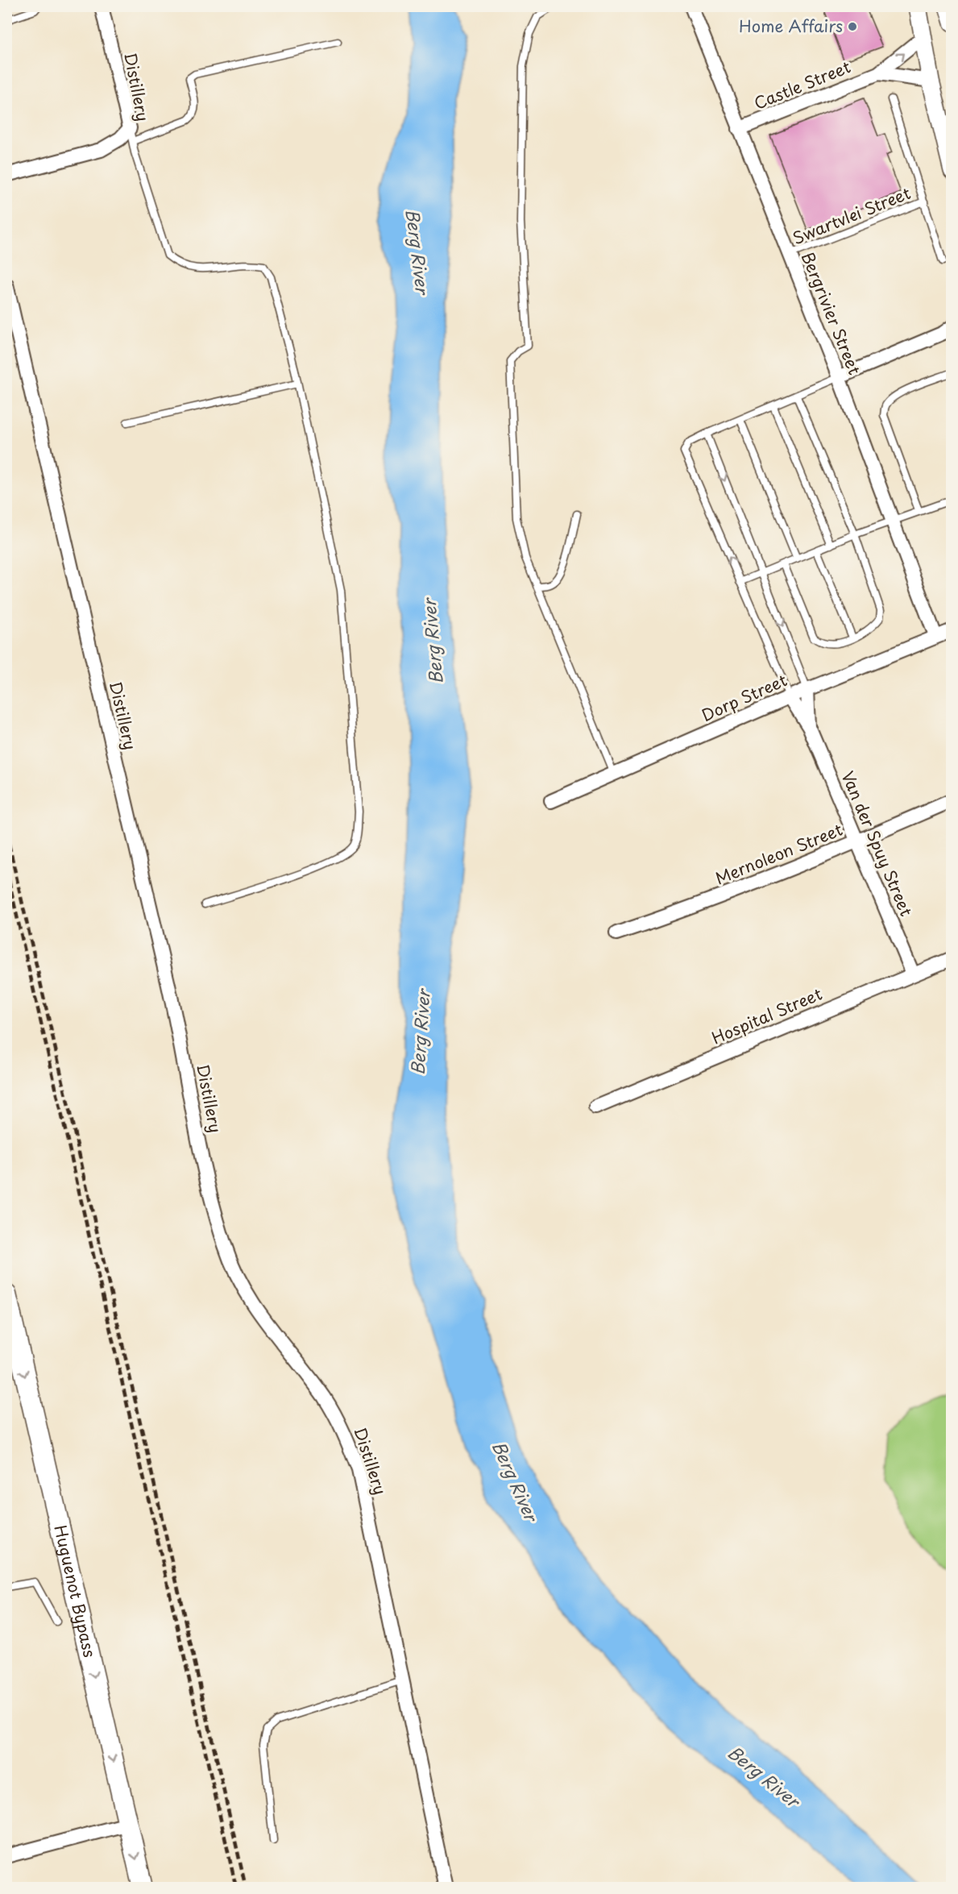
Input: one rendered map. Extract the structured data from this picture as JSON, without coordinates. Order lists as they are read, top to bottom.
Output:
{
  "streets": {
    "main road": ["Huguenot Bypass"],
    "street": [
      "Castle Street",
      "Distillery",
      "Bergrivier Street",
      "Dorp Street",
      "Van der Spuy Street",
      "Mernoleon Street",
      "Hospital Street"
    ],
    "lane": ["Swartvlei Street"]
  },
  "crossings": [
    ["Castle Street", "Bergrivier Street"],
    ["Swartvlei Street", "Bergrivier Street"],
    ["Bergrivier Street", "Dorp Street"],
    ["Dorp Street", "Van der Spuy Street"],
    ["Van der Spuy Street", "Mernoleon Street"],
    ["Van der Spuy Street", "Hospital Street"]
  ],
  "one_way": ["Huguenot Bypass"],
  "water": ["Berg River"],
  "places": ["Home Affairs"]
}
